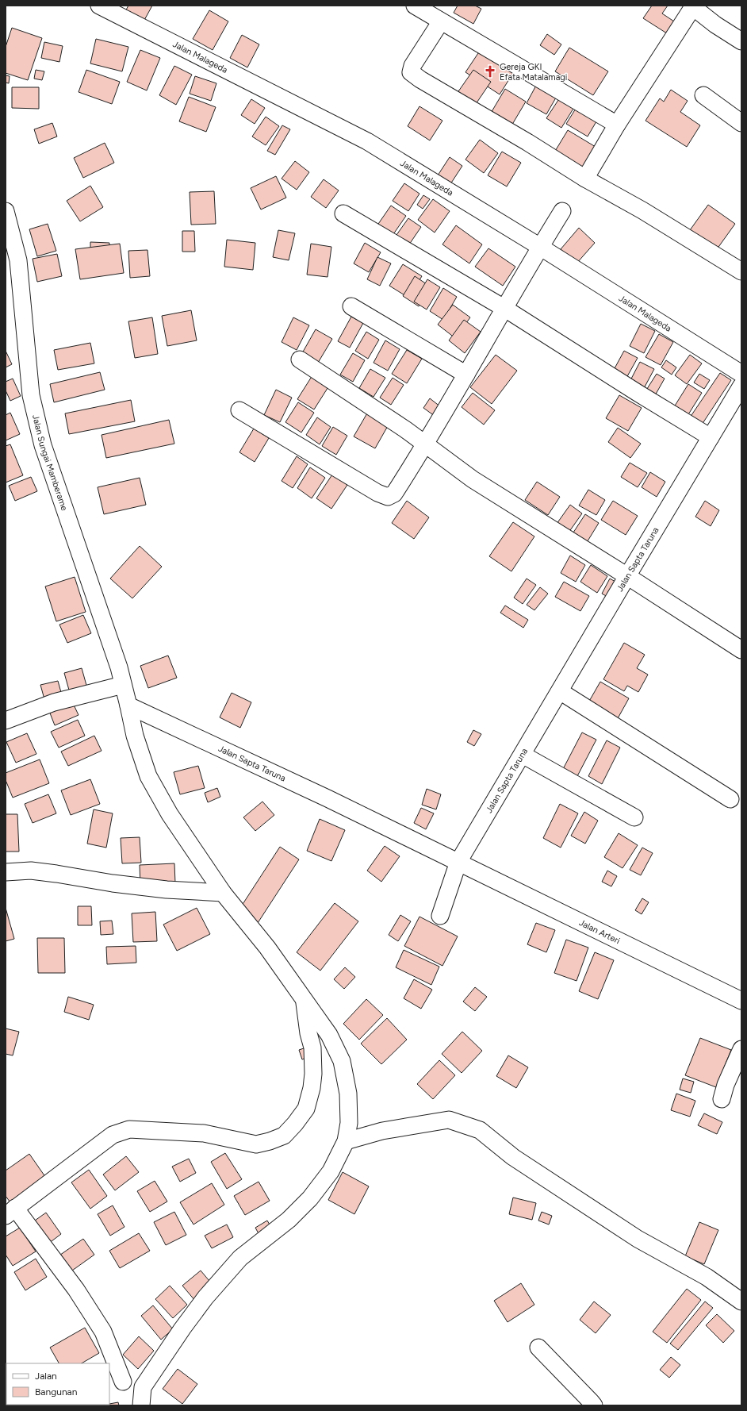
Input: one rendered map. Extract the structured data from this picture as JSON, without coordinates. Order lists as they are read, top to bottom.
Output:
{
  "streets": {
    "street": [
      "Jalan Malageda",
      "Jalan Sungai Mamberame",
      "Jalan Sapta Taruna",
      "Jalan Arteri"
    ]
  },
  "crossings": [
    ["Jalan Sungai Mamberame", "Jalan Sapta Taruna"],
    ["Jalan Sapta Taruna", "Jalan Arteri"]
  ],
  "places": {
    "church": ["Gereja GKI Efata Matalamagi"]
  },
  "legend": ["Jalan", "Bangunan"]
}
